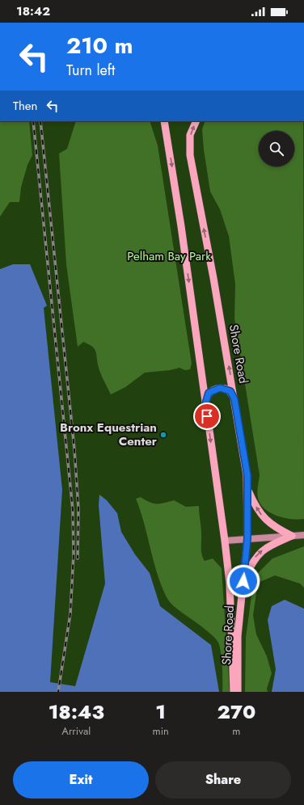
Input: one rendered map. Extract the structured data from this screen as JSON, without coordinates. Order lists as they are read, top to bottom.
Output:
{
  "streets": {
    "main road": ["Shore Road"]
  },
  "parks": ["Pelham Bay Park"],
  "places": ["Bronx Equestrian Center"],
  "page": {
    "status": "18:42",
    "turn": ["210 m", "Turn left"],
    "then": "Then",
    "eta": [
      "18:43",
      "Arrival",
      "1",
      "min",
      "270",
      "m"
    ],
    "buttons": ["Exit", "Share"]
  }
}
